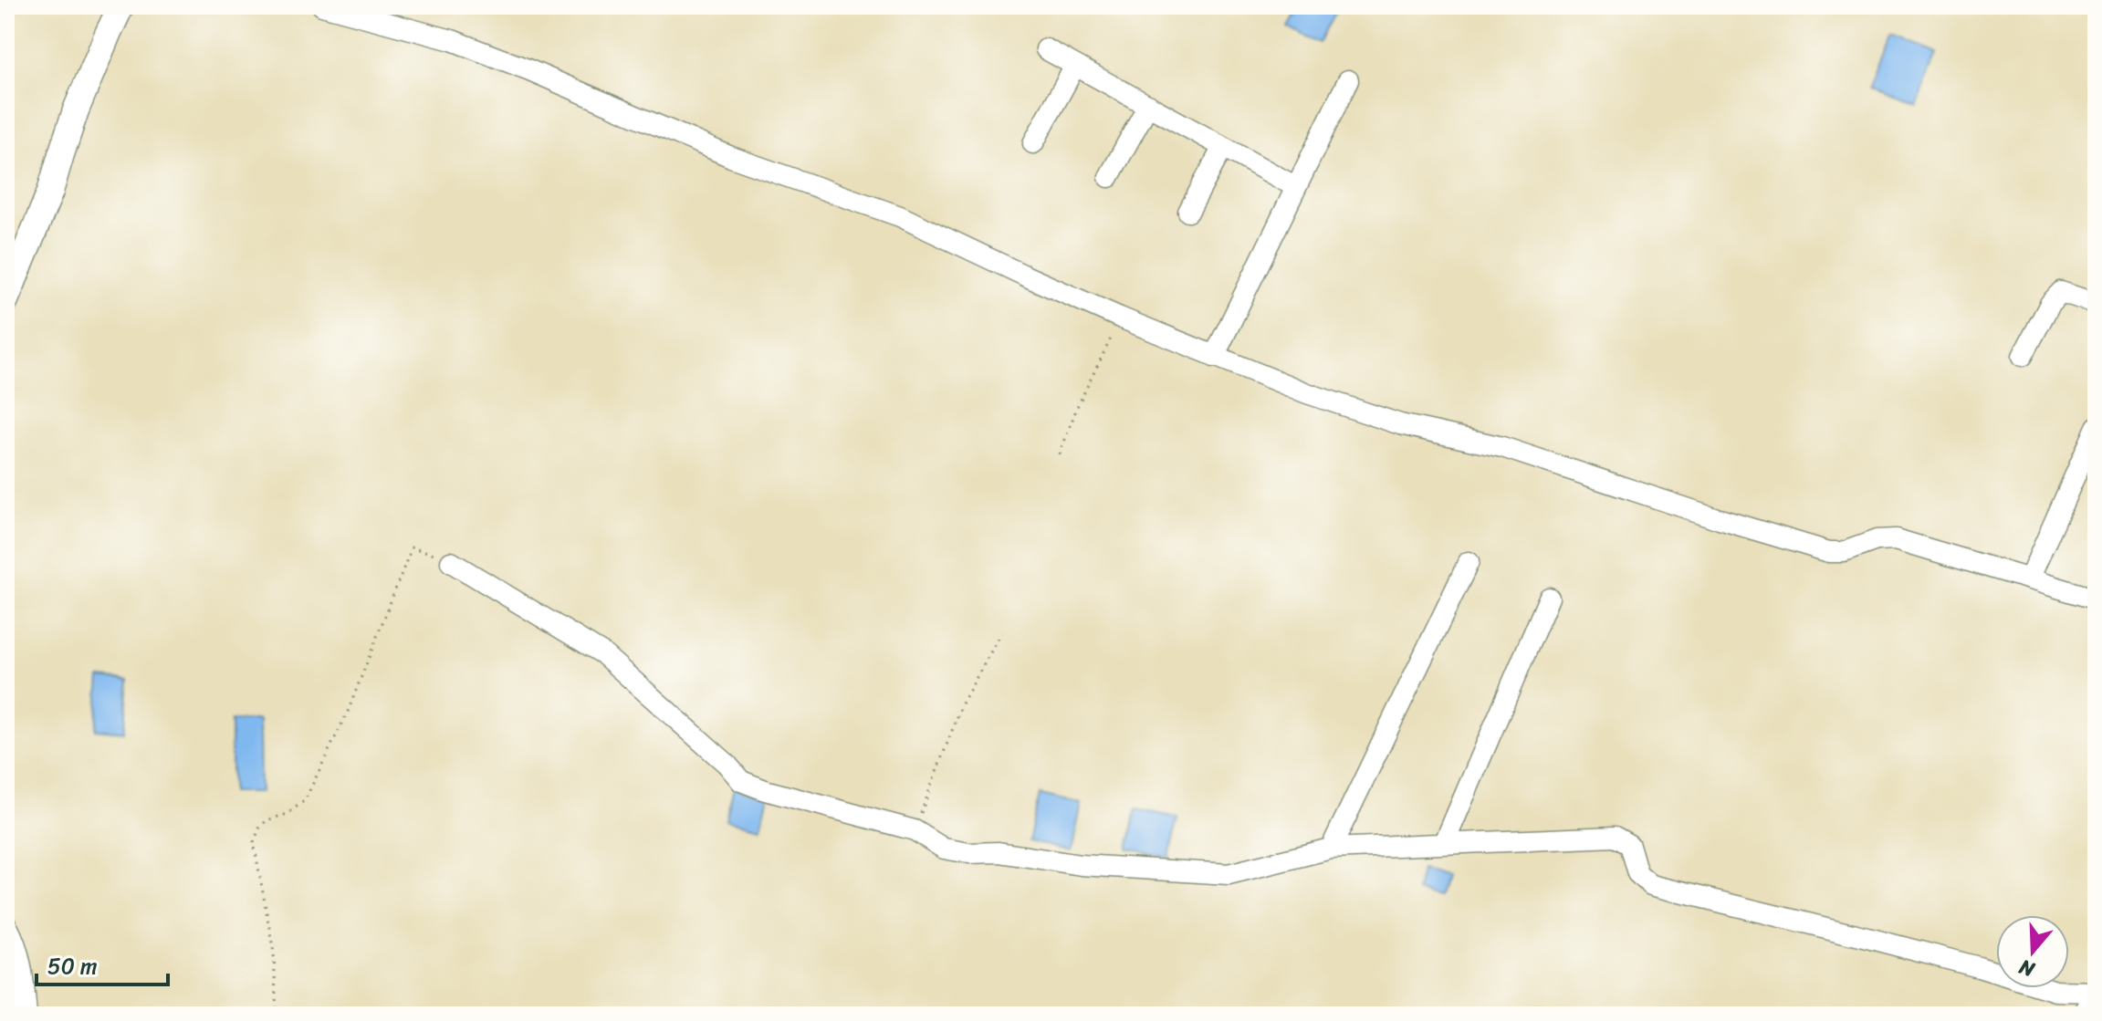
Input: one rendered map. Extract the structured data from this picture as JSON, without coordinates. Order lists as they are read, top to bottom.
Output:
{
  "scale_bar": "50 m",
  "north": "bottom"
}
